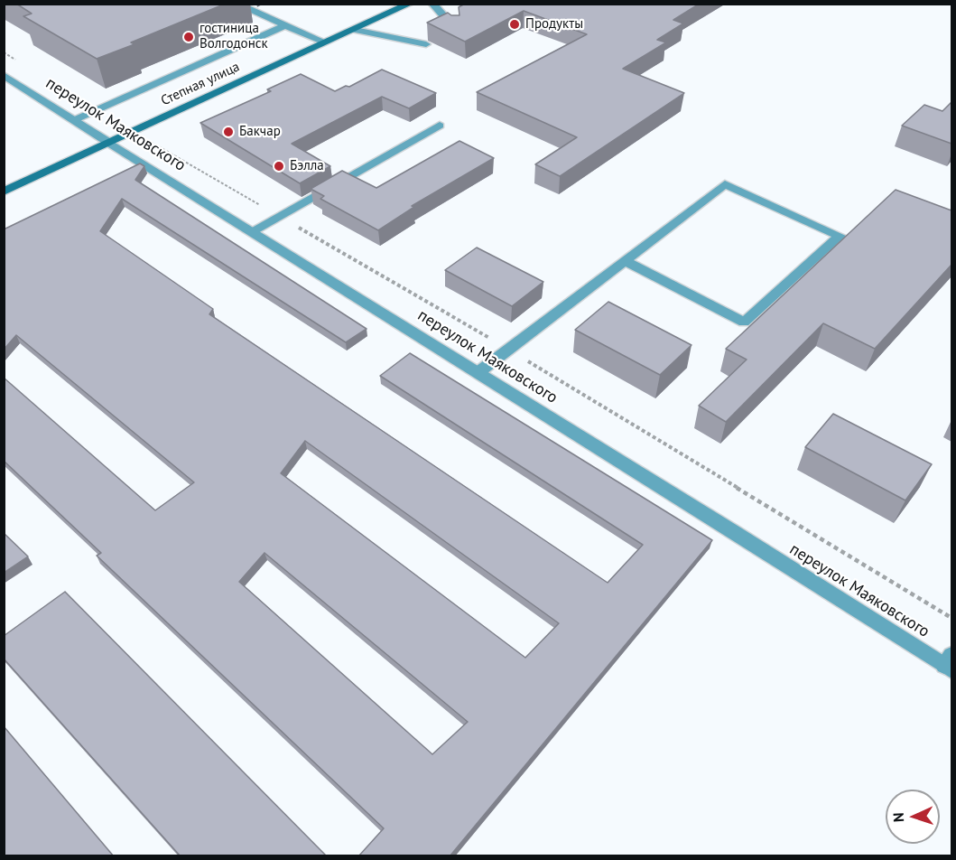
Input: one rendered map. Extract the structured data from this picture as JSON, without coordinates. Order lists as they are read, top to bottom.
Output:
{
  "streets": {
    "main road": ["Степная улица"],
    "street": ["переулок Маяковского"]
  },
  "crossings": [
    ["Степная улица", "переулок Маяковского"]
  ],
  "places": [
    "Продукты",
    "гостиница Волгодонск",
    "Бакчар",
    "Бэлла"
  ],
  "north": "left"
}
